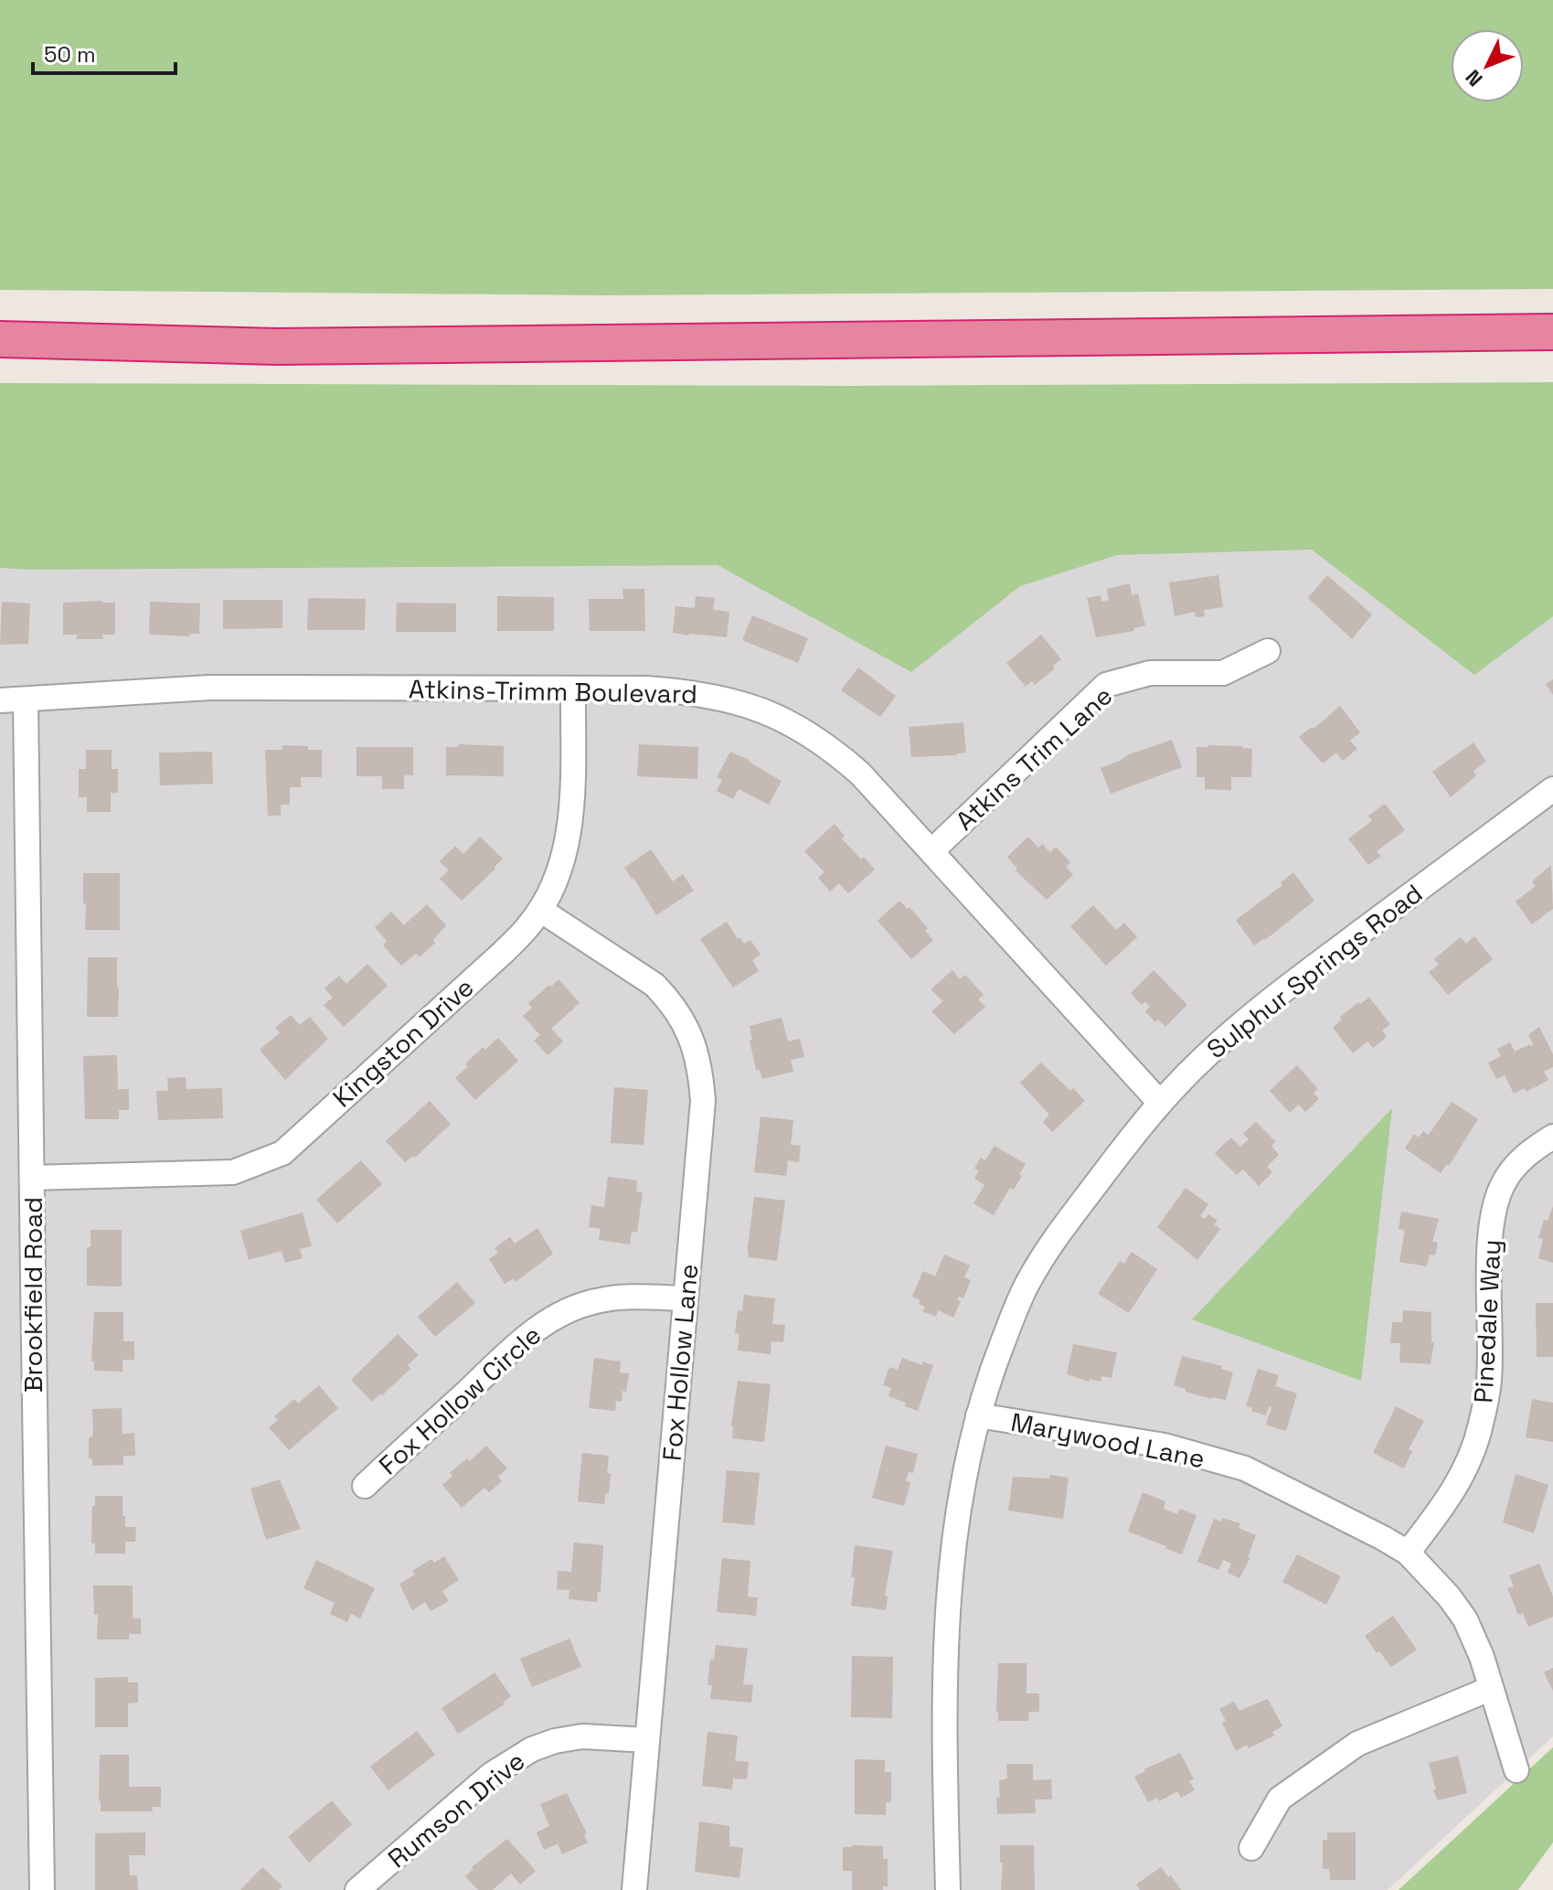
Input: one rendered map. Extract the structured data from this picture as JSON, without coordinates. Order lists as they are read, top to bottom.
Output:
{
  "streets": {
    "street": [
      "Atkins-Trimm Boulevard",
      "Atkins Trim Lane",
      "Sulphur Springs Road",
      "Kingston Drive",
      "Brookfield Road",
      "Pinedale Way",
      "Fox Hollow Lane",
      "Fox Hollow Circle",
      "Marywood Lane",
      "Rumson Drive"
    ]
  },
  "crossings": [
    ["Atkins-Trimm Boulevard", "Atkins Trim Lane"],
    ["Atkins-Trimm Boulevard", "Sulphur Springs Road"],
    ["Atkins-Trimm Boulevard", "Kingston Drive"],
    ["Atkins-Trimm Boulevard", "Brookfield Road"],
    ["Sulphur Springs Road", "Marywood Lane"],
    ["Kingston Drive", "Brookfield Road"],
    ["Kingston Drive", "Fox Hollow Lane"],
    ["Pinedale Way", "Marywood Lane"],
    ["Fox Hollow Lane", "Fox Hollow Circle"],
    ["Fox Hollow Lane", "Rumson Drive"]
  ],
  "scale_bar": "50 m",
  "north": "bottom left"
}
